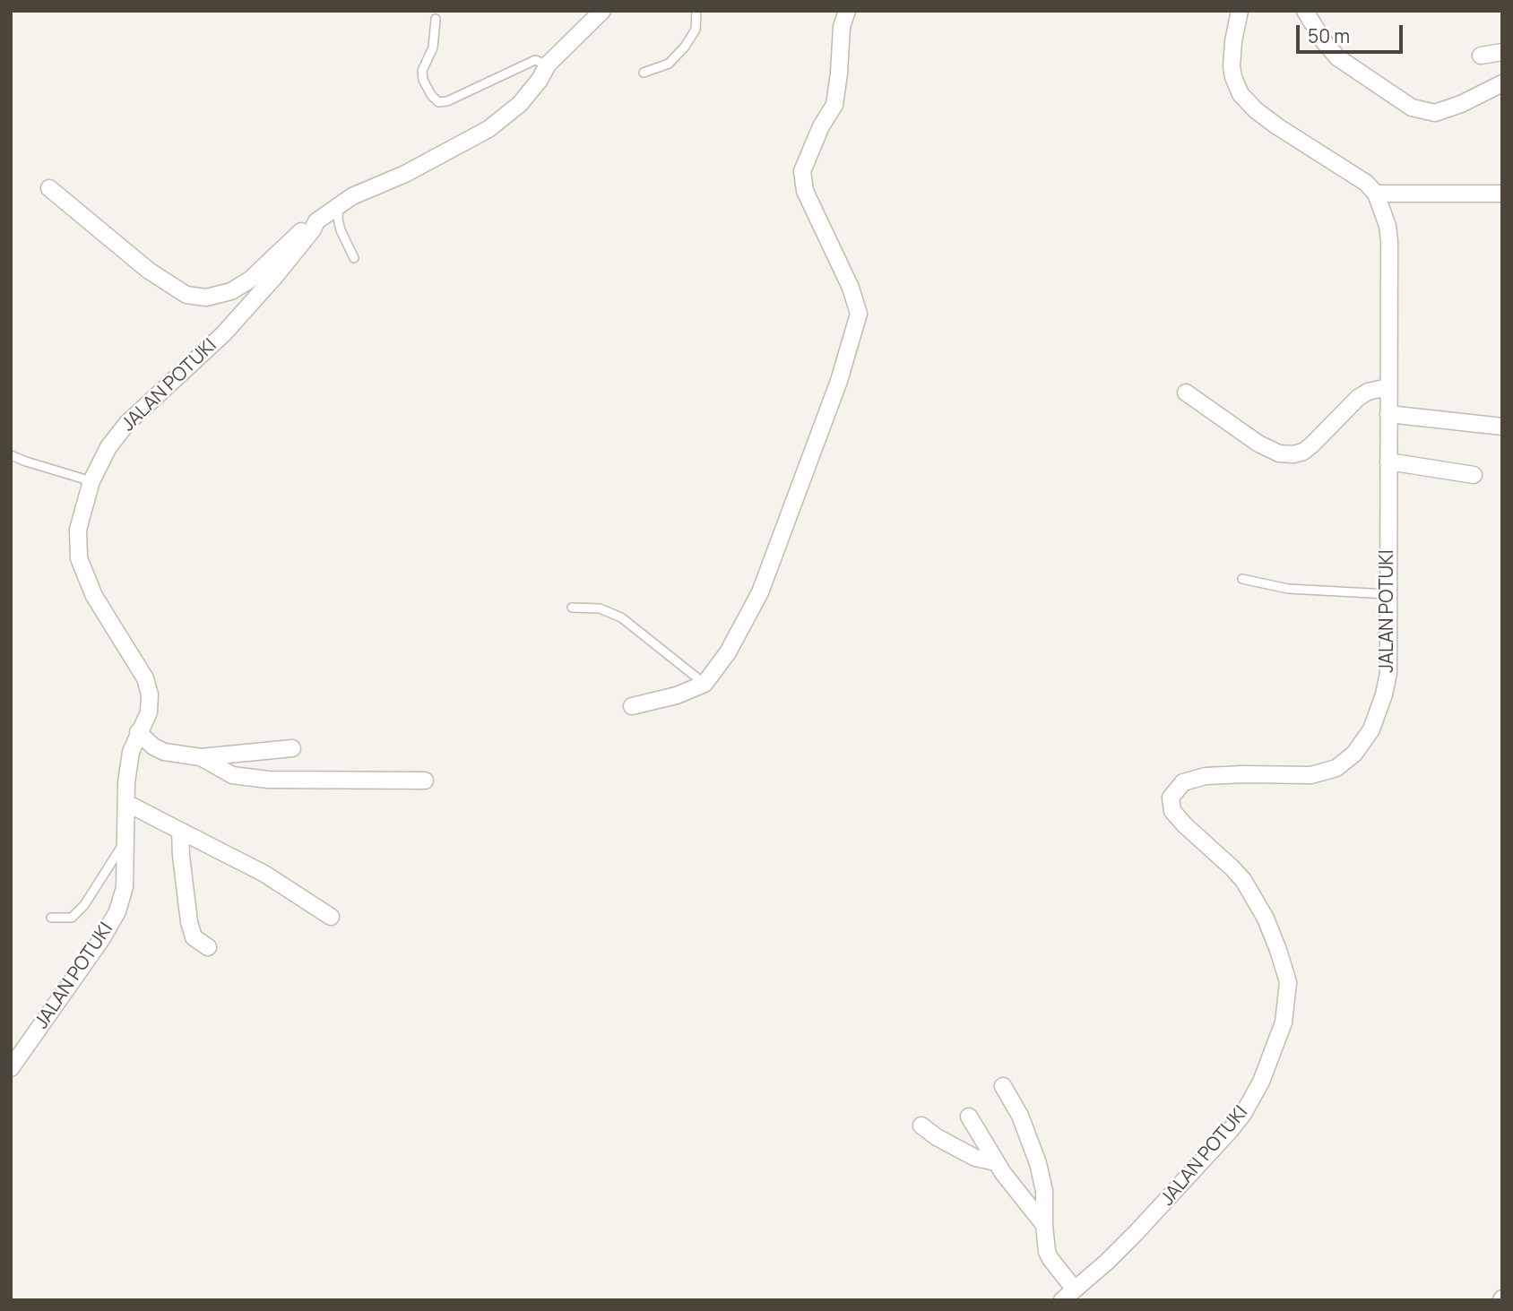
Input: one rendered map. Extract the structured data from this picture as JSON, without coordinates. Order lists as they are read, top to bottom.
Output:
{
  "streets": {
    "street": ["JALAN POTUKI"]
  },
  "scale_bar": "50 m"
}
